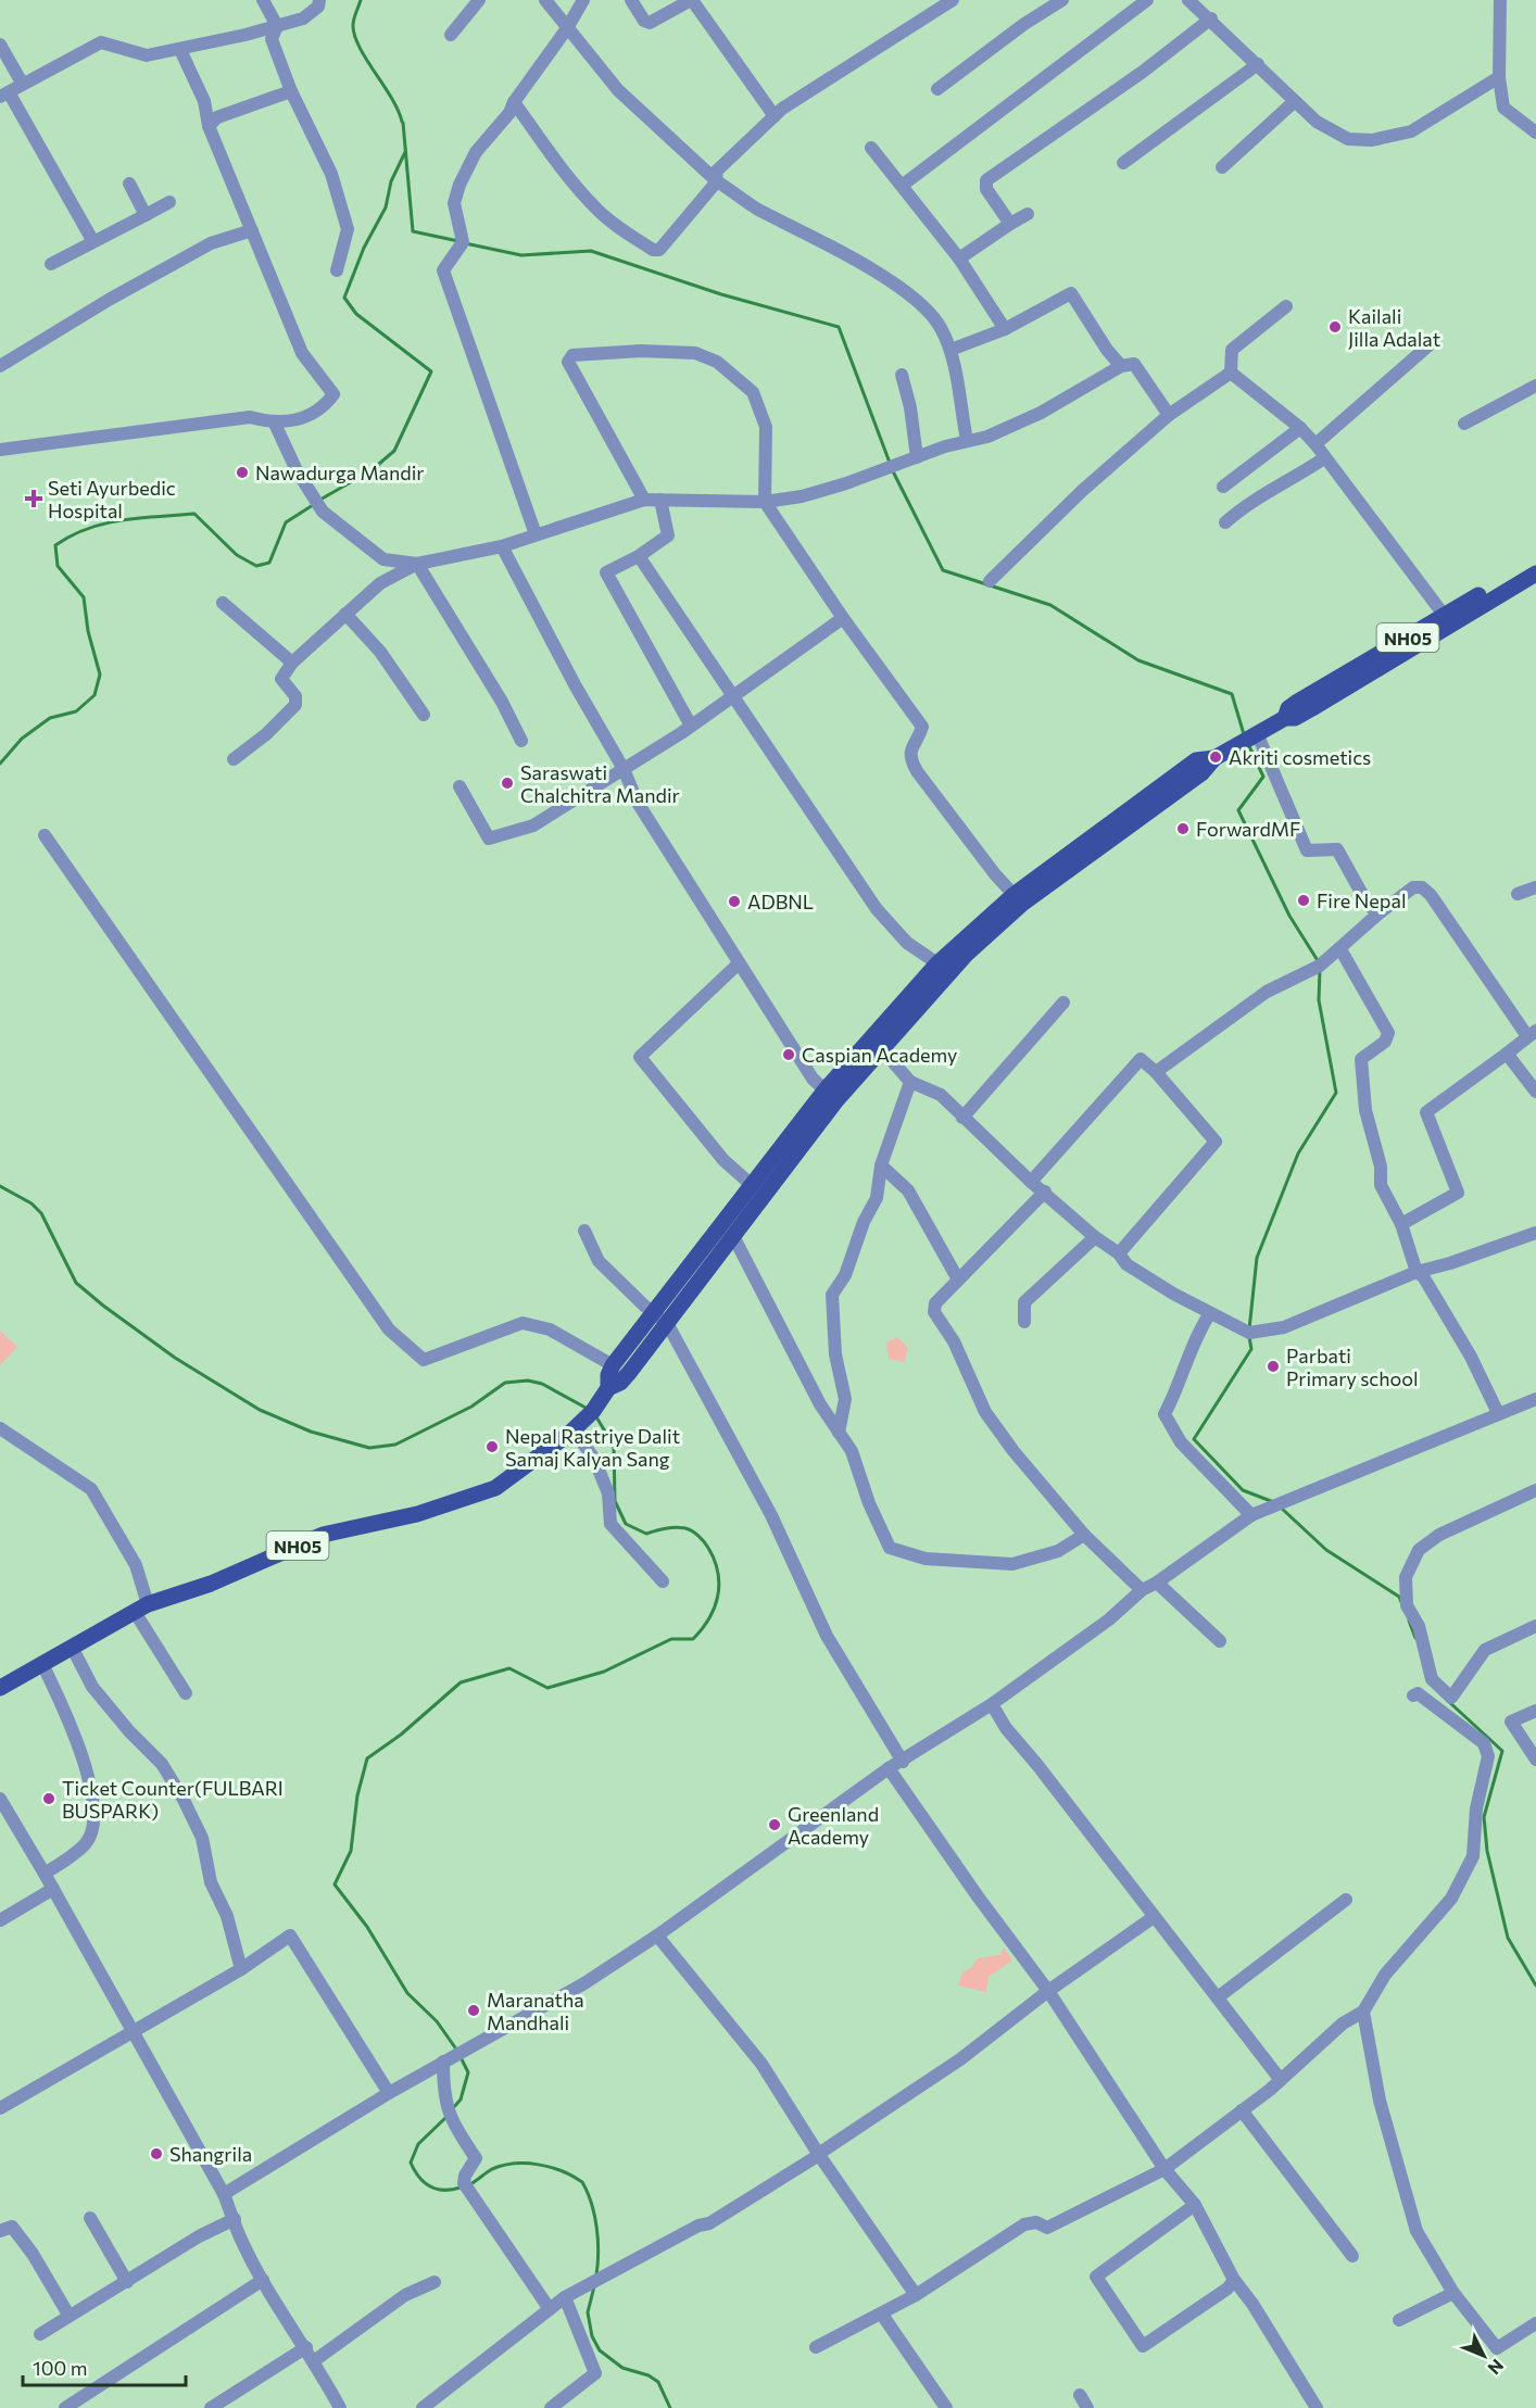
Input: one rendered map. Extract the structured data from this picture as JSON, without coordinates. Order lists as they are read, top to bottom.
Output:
{
  "streets": {
    "main road": ["NH05"]
  },
  "places": {
    "other": [
      "Kailali Jilla Adalat",
      "Nawadurga Mandir",
      "Akriti cosmetics",
      "Saraswati Chalchitra Mandir",
      "ForwardMF",
      "Fire Nepal",
      "ADBNL",
      "Caspian Academy",
      "Parbati Primary school",
      "Nepal Rastriye Dalit Samaj Kalyan Sang",
      "Ticket Counter(FULBARI BUSPARK)",
      "Greenland Academy",
      "Maranatha Mandhali",
      "Shangrila"
    ],
    "health": ["Seti Ayurbedic Hospital"]
  },
  "scale_bar": "100 m",
  "north": "bottom right"
}
